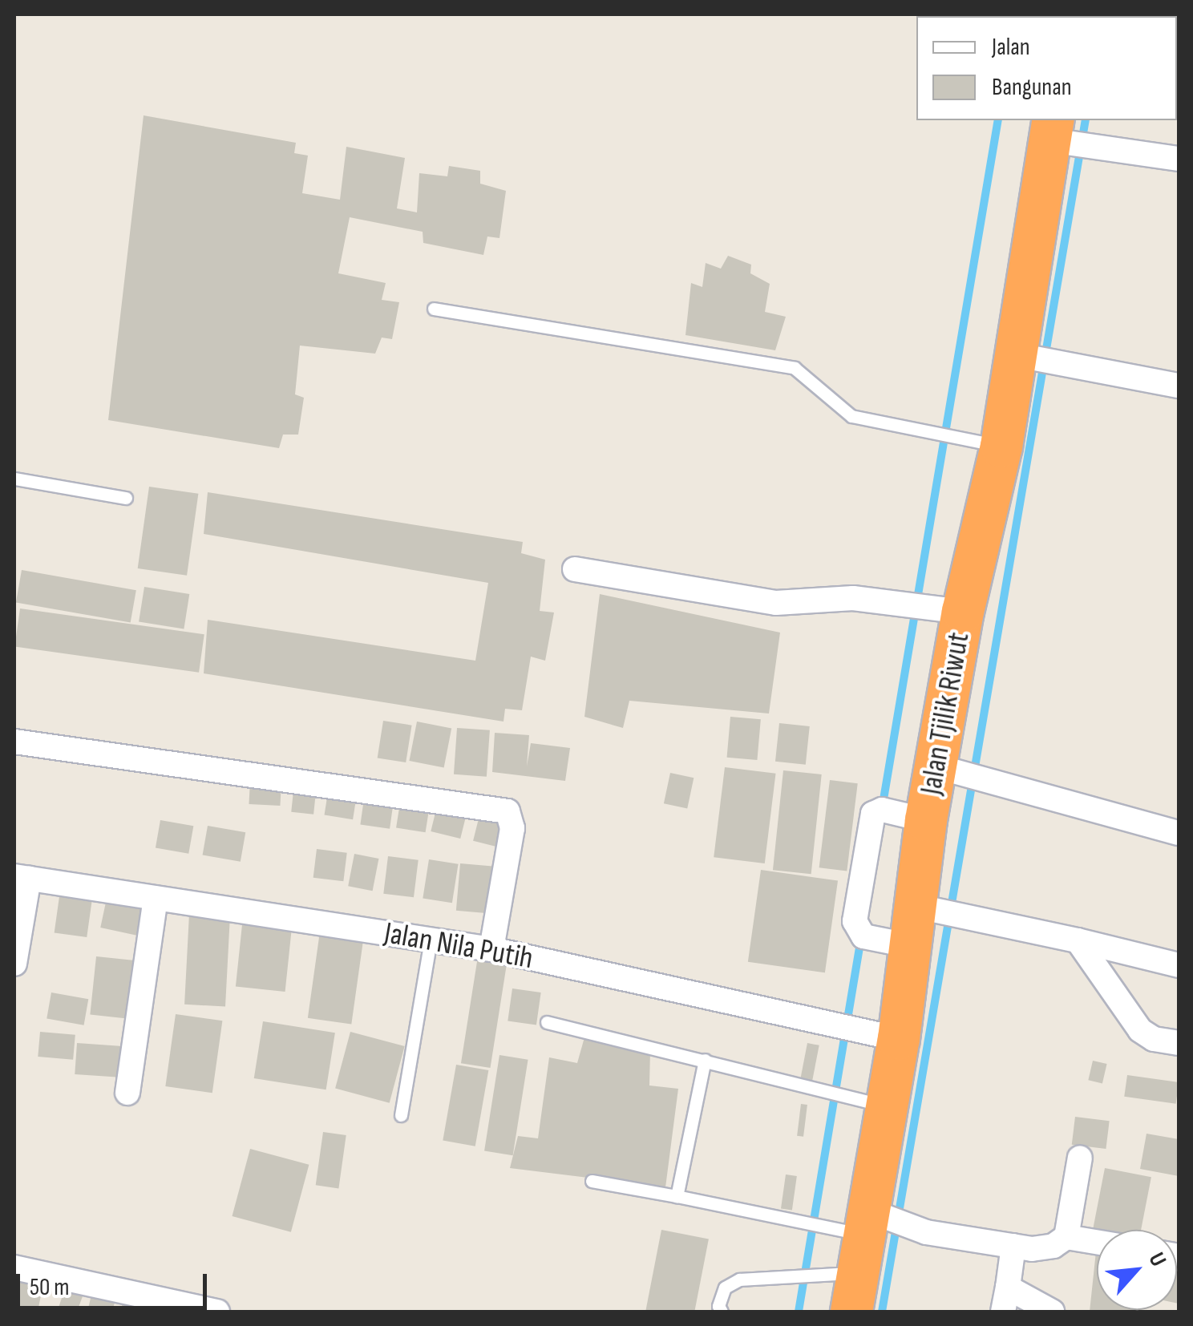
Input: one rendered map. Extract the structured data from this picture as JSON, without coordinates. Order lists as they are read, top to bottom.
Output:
{
  "streets": {
    "highway": ["Jalan Tjilik Riwut"],
    "street": ["Jalan Nila Putih"]
  },
  "crossings": [
    ["Jalan Tjilik Riwut", "Jalan Nila Putih"]
  ],
  "legend": ["Jalan", "Bangunan"],
  "scale_bar": "50 m",
  "north": "top right"
}
